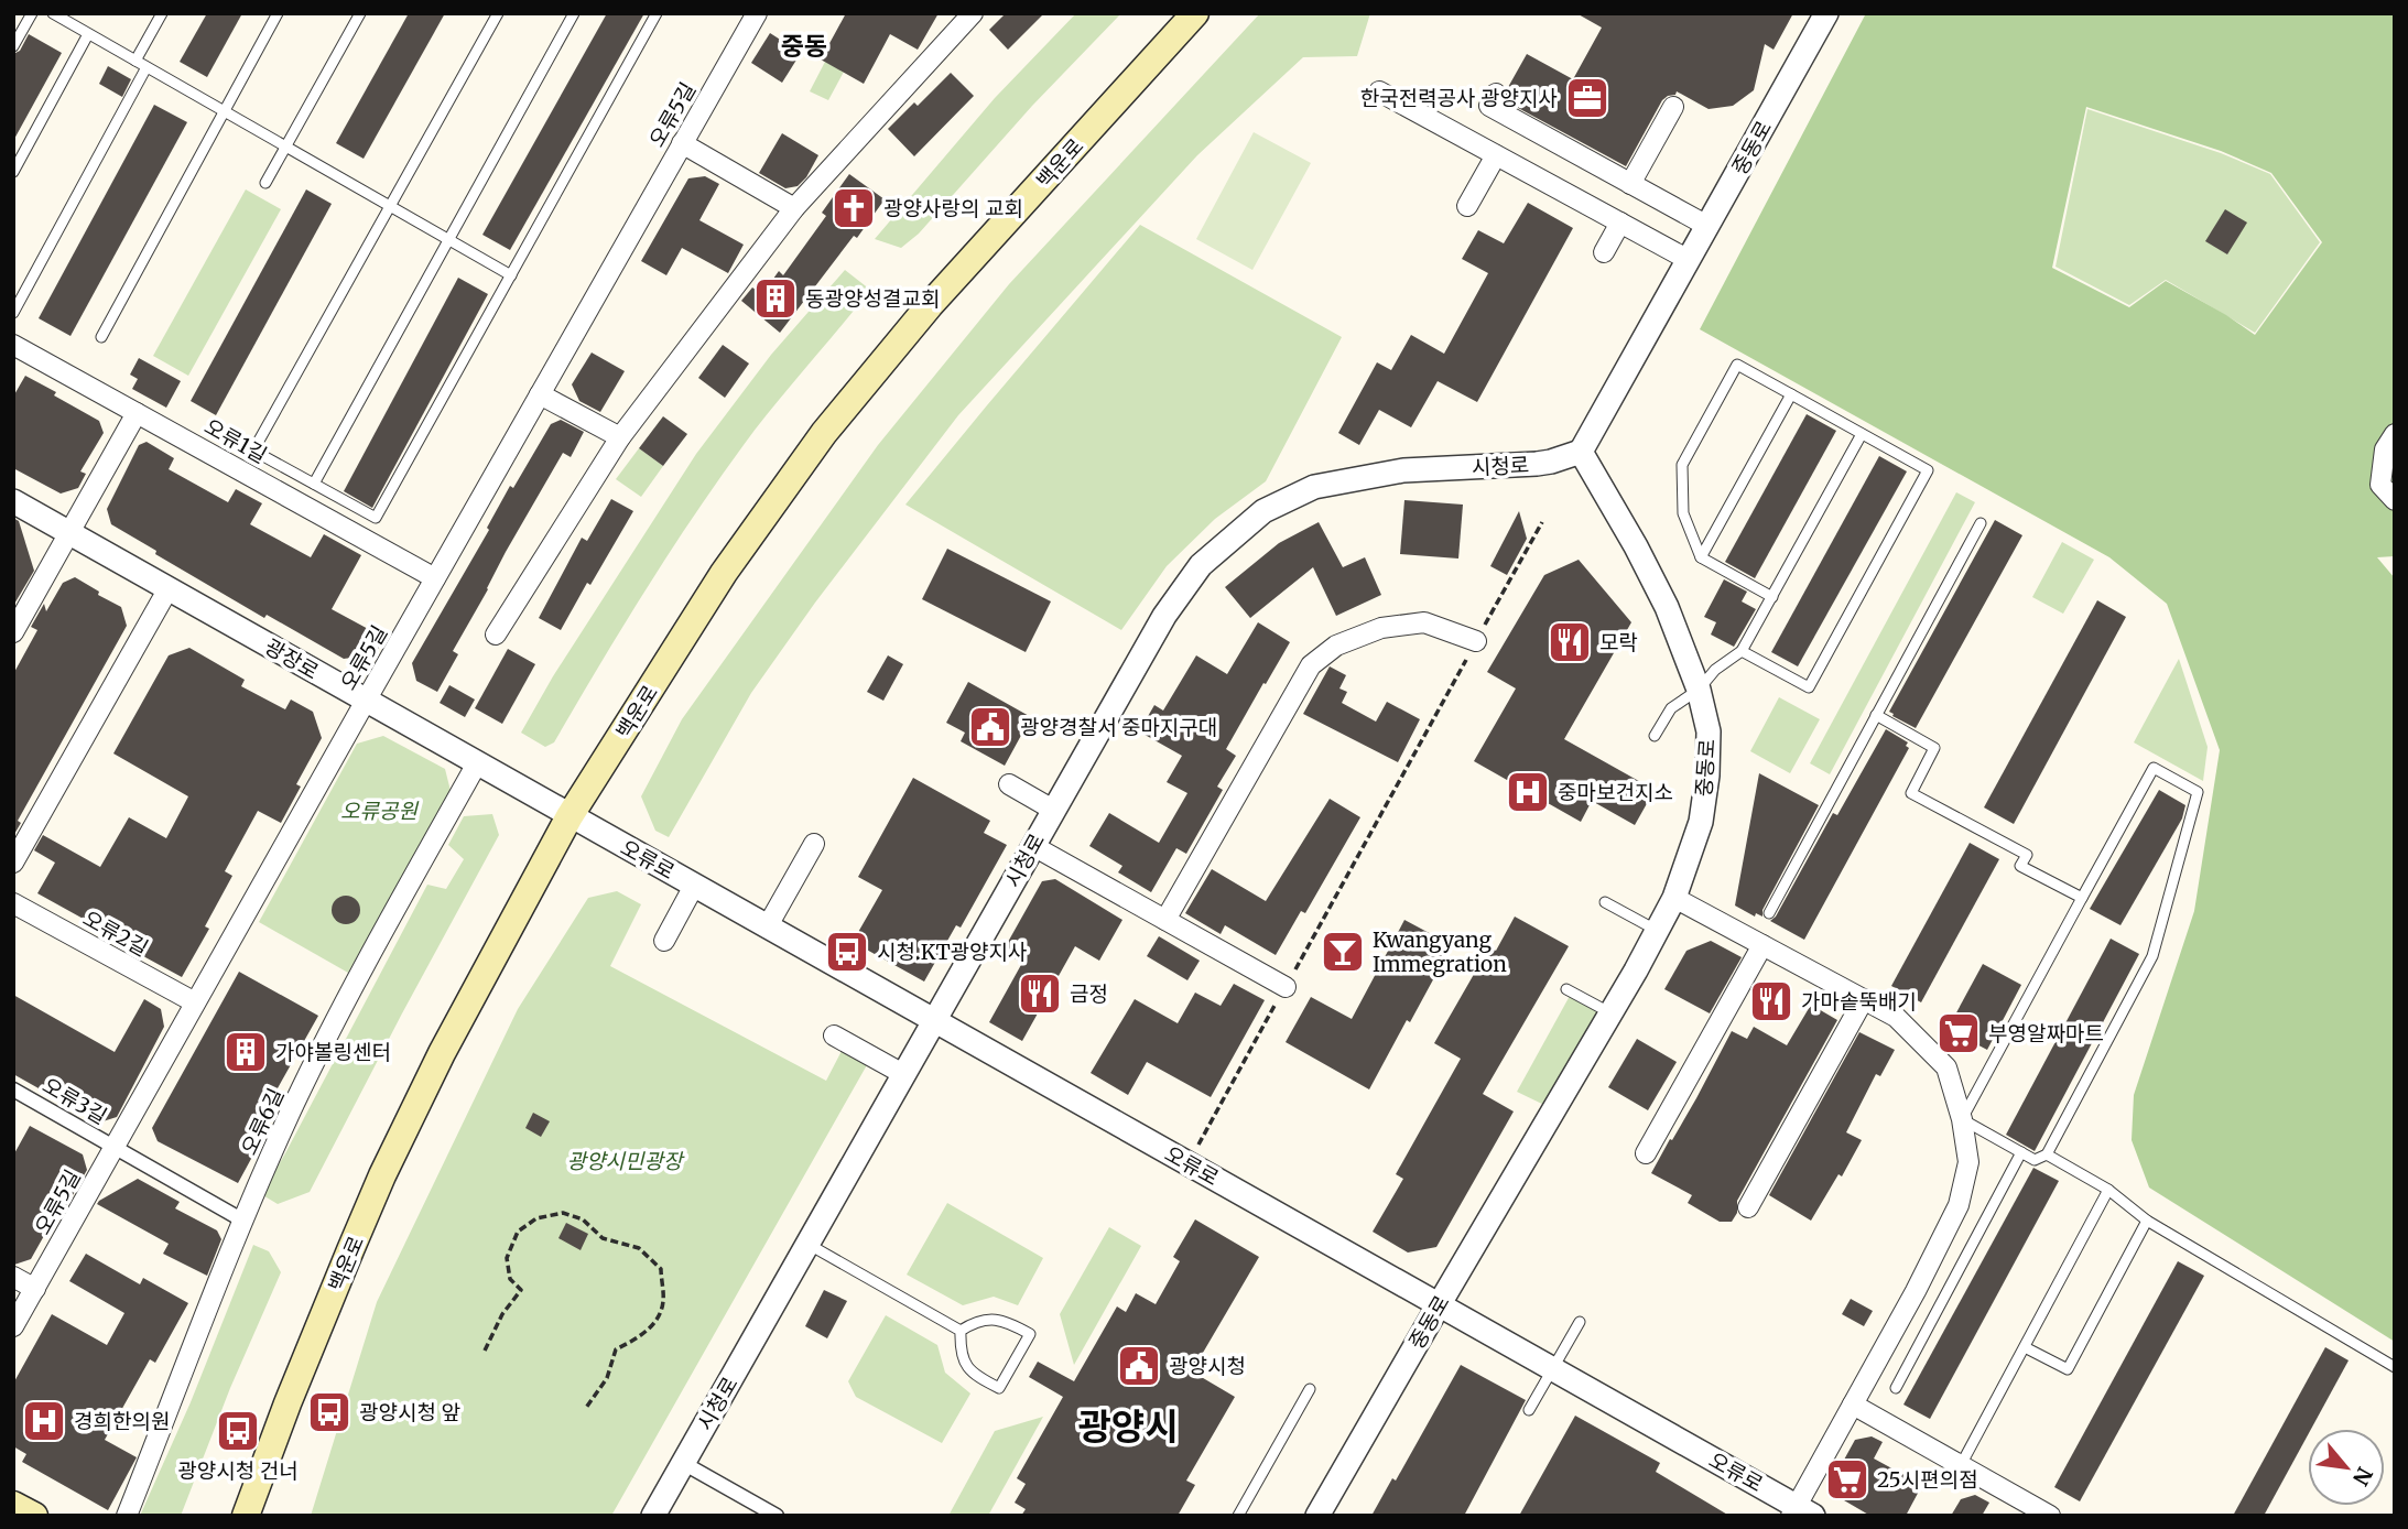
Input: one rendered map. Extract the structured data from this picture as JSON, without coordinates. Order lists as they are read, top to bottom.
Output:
{
  "streets": {
    "main road": ["백운로"],
    "street": [
      "오류5길",
      "중동로",
      "오류1길",
      "시청로",
      "광장로",
      "오류로",
      "오류2길",
      "오류3길",
      "오류6길"
    ]
  },
  "crossings": [
    ["오류5길", "오류1길"],
    ["오류5길", "광장로"],
    ["오류5길", "오류2길"],
    ["오류5길", "오류3길"],
    ["중동로", "시청로"],
    ["중동로", "오류로"],
    ["백운로", "광장로"],
    ["백운로", "오류로"],
    ["시청로", "오류로"],
    ["광장로", "오류로"],
    ["광장로", "오류6길"],
    ["오류3길", "오류6길"]
  ],
  "districts": ["중동", "광양시"],
  "parks": ["오류공원", "광양시민광장"],
  "places": {
    "office": ["한국전력공사 광양지사"],
    "church": ["광양사랑의 교회"],
    "building": ["동광양성결교회", "가야볼링센터"],
    "restaurant": ["모락", "금정", "가마솥뚝배기"],
    "public building": ["광양경찰서 중마지구대", "광양시청"],
    "hospital": ["중마보건지소", "경희한의원"],
    "bus stop": ["시청.KT광양지사", "광양시청 앞", "광양시청 건너"],
    "bar": ["Kwangyang Immegration"],
    "supermarket": ["부영알짜마트", "25시편의점"]
  },
  "north": "bottom right"
}
